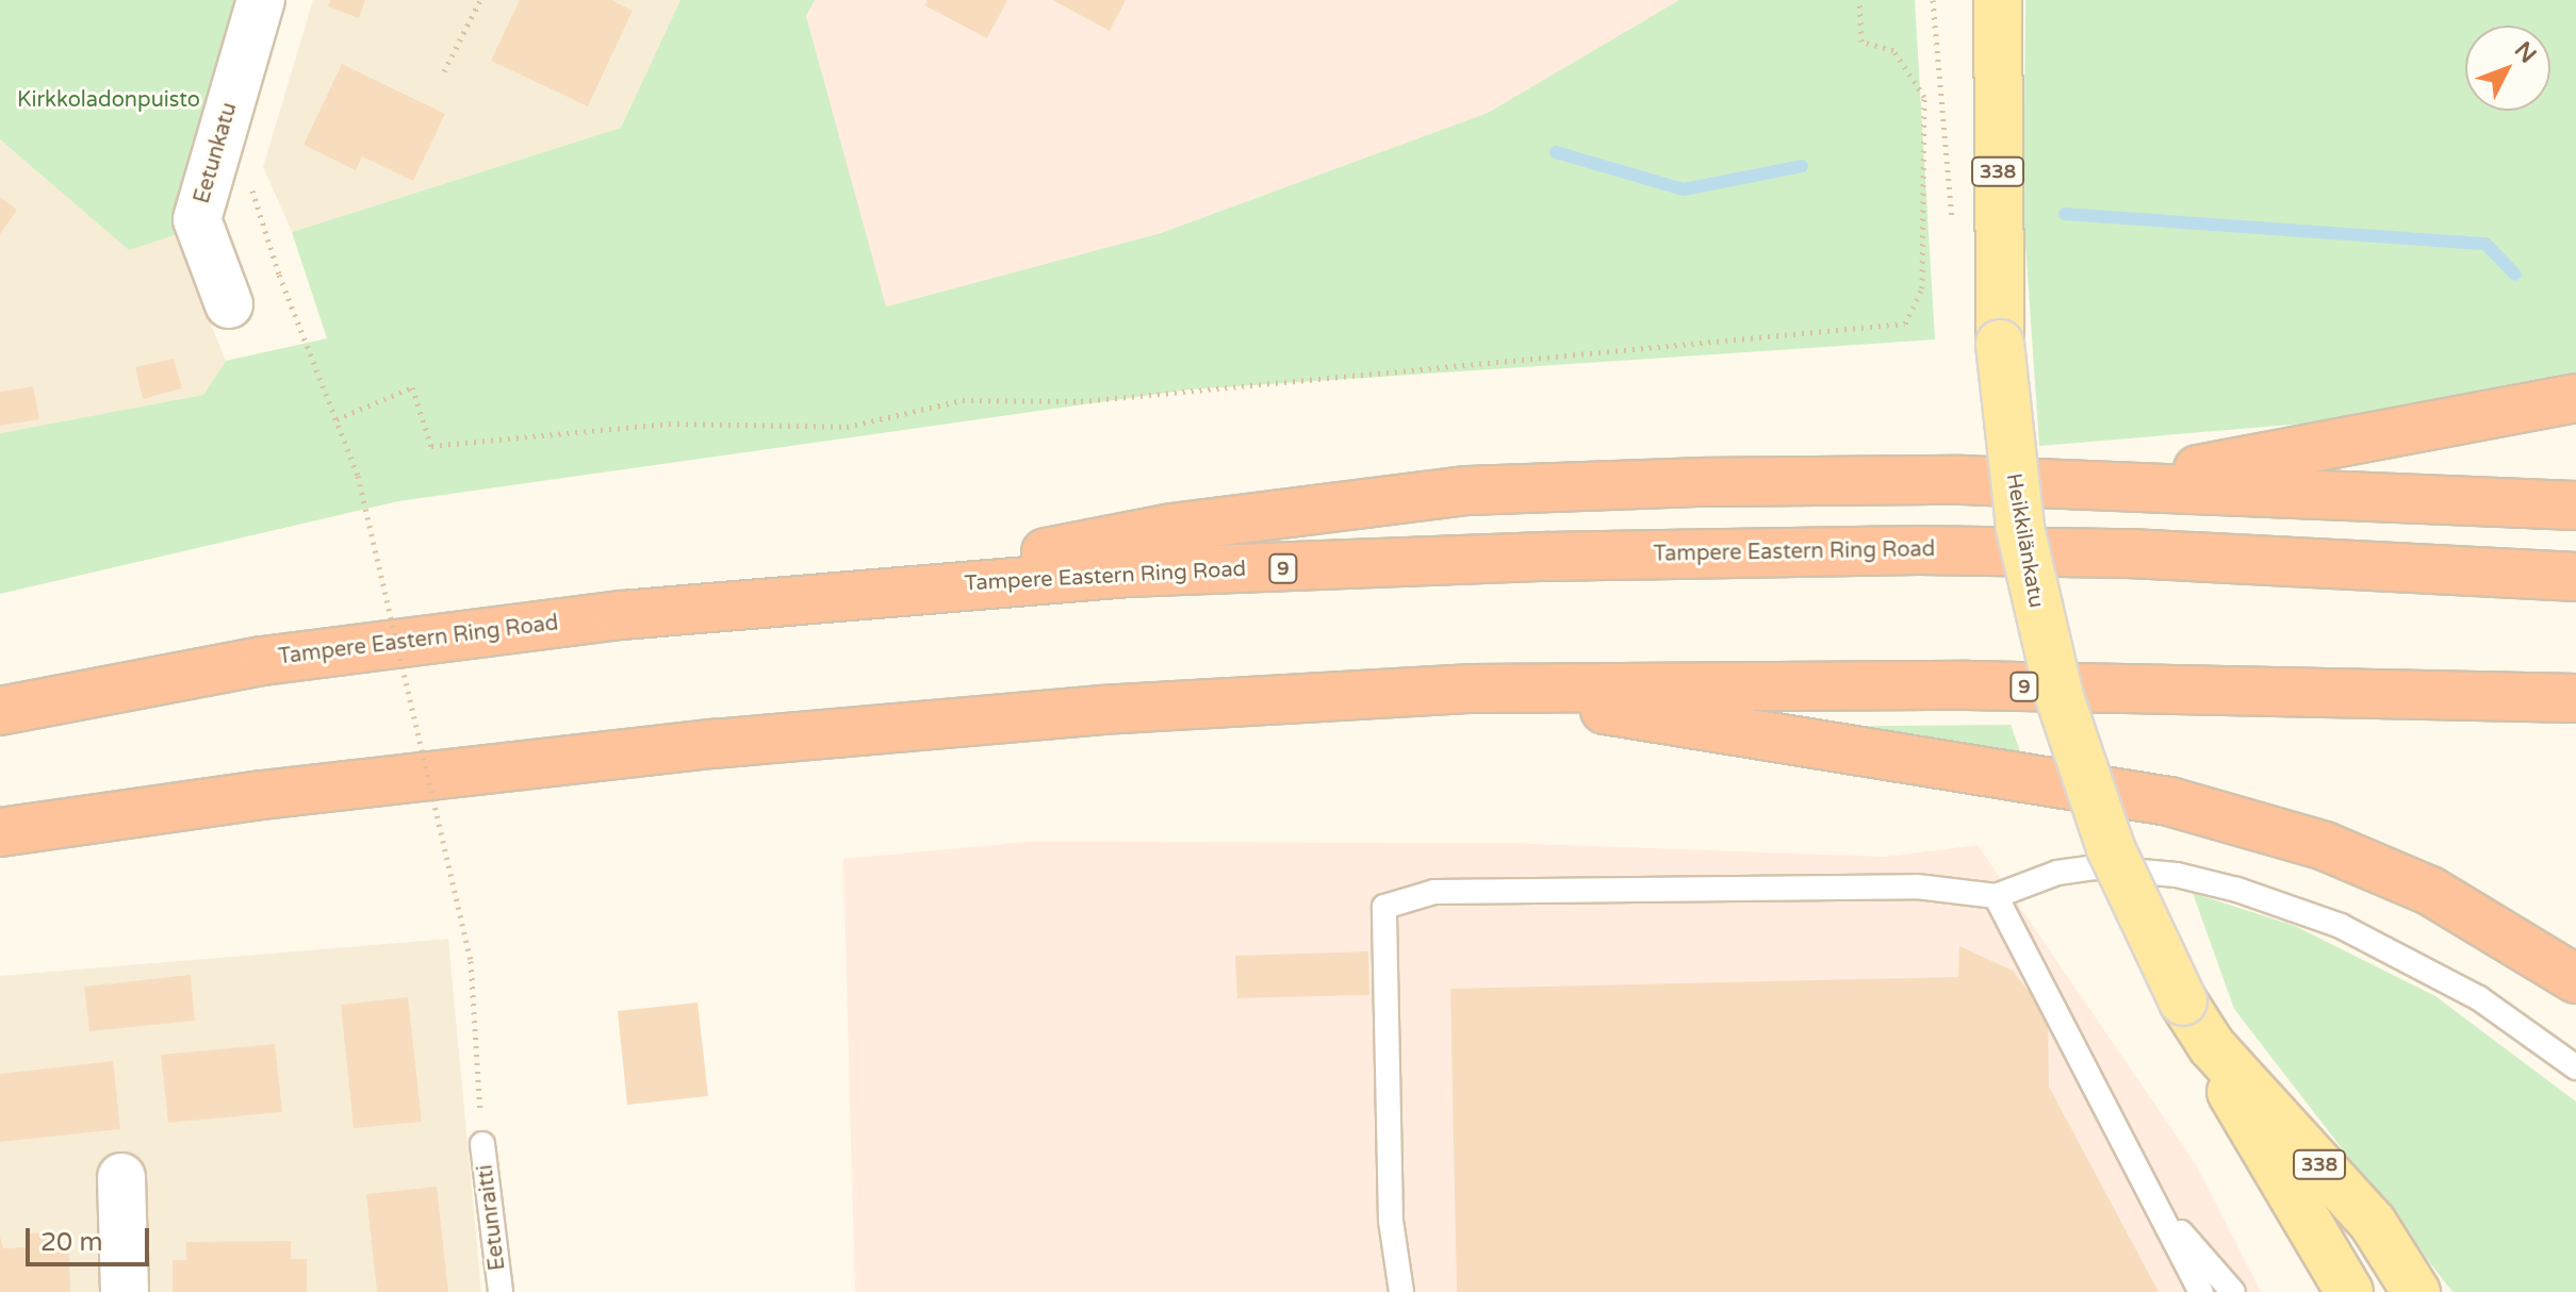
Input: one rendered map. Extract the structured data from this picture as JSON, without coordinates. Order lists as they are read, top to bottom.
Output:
{
  "streets": {
    "highway": ["Tampere Eastern Ring Road", "9"],
    "main road": ["338", "Heikkilänkatu"],
    "street": ["Eetunkatu"],
    "lane": ["Eetunraitti"]
  },
  "parks": ["Kirkkoladonpuisto"],
  "scale_bar": "20 m",
  "north": "top right"
}
